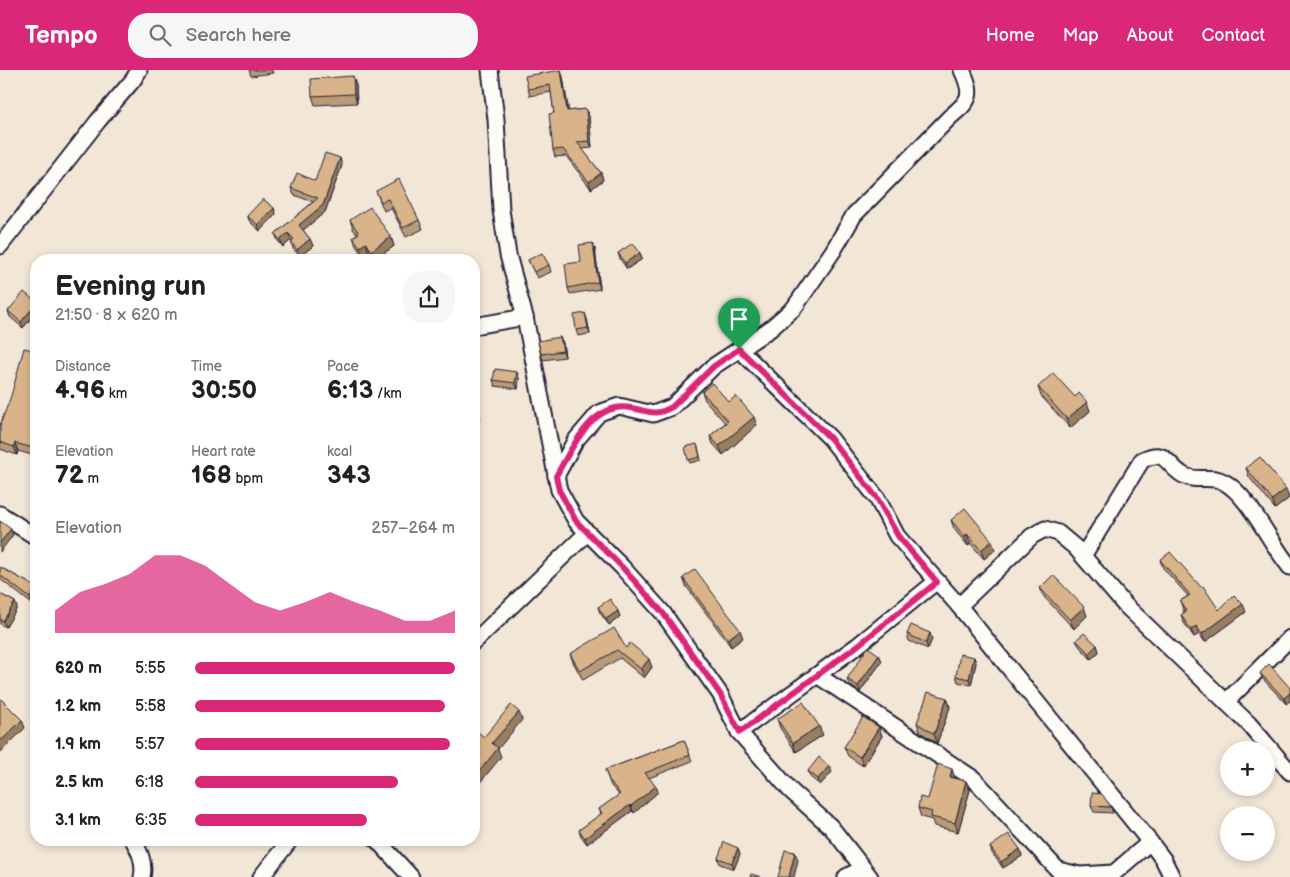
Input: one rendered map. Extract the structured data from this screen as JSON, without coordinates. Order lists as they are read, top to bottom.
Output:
{
  "page": {
    "header": "Tempo",
    "search": "Search here",
    "nav": [
      "Home",
      "Map",
      "About",
      "Contact"
    ],
    "heading": ["Evening run", "21:50 · 8 × 620 m"],
    "stats": [
      ["Distance", "4.96 km"],
      ["Time", "30:50"],
      ["Pace", "6:13 /km"],
      ["Elevation", "72 m"],
      ["Heart rate", "168 bpm"],
      ["kcal", "343"]
    ],
    "chart": ["Elevation", "257–264 m"],
    "list": [
      {
        "name": "620 m",
        "note": "5:55"
      },
      {
        "name": "1.2 km",
        "note": "5:58"
      },
      {
        "name": "1.9 km",
        "note": "5:57"
      },
      {
        "name": "2.5 km",
        "note": "6:18"
      },
      {
        "name": "3.1 km",
        "note": "6:35"
      }
    ],
    "map_buttons": ["+", "−"]
  }
}
